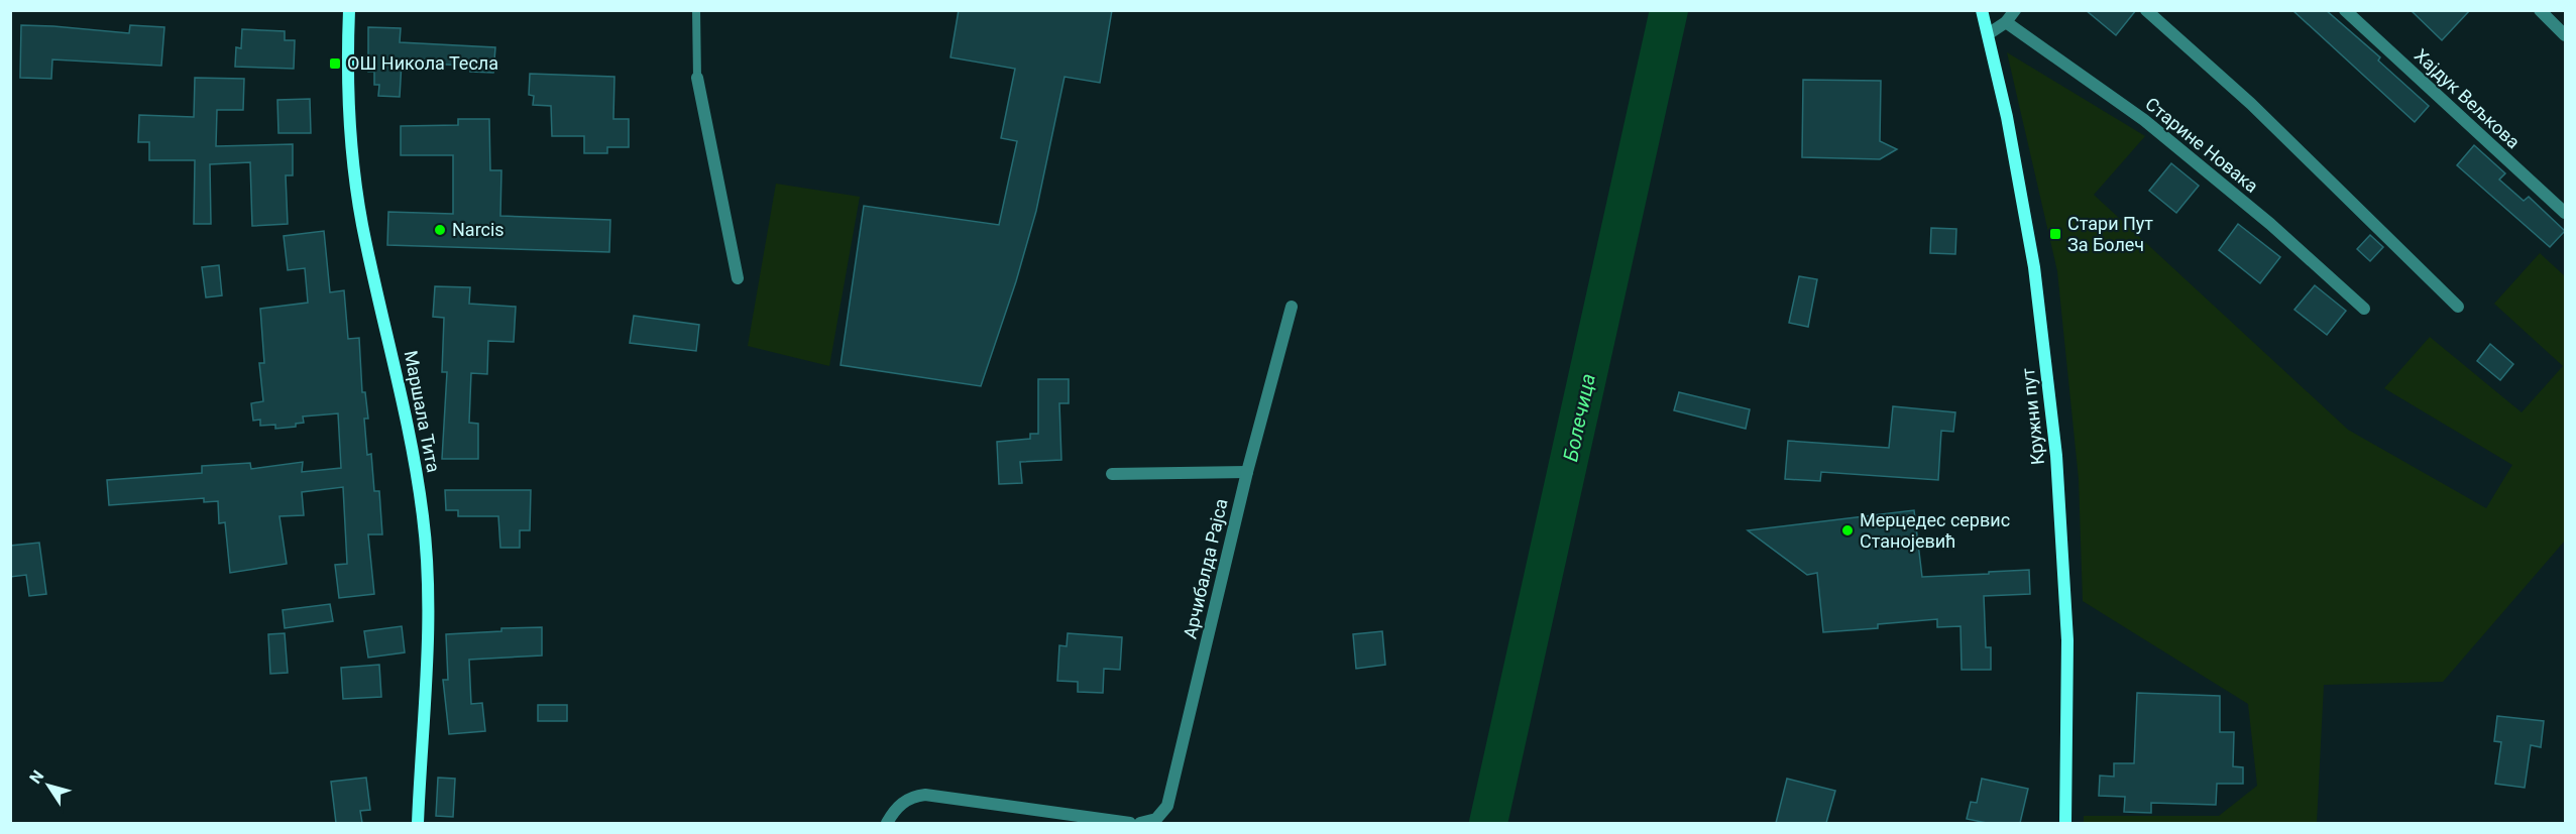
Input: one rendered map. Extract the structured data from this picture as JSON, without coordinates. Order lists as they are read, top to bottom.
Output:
{
  "streets": {
    "main road": ["Маршала Тита", "Кружни пут"],
    "street": ["Хајдук Вељкова", "Старине Новака", "Арчибалда Рајса"]
  },
  "water": ["Болечица"],
  "places": {
    "transit": ["ОШ Никола Тесла", "Стари Пут За Болеч"],
    "other": ["Narcis", "Мерцедес сервис Станојевић"]
  },
  "north": "top left"
}
